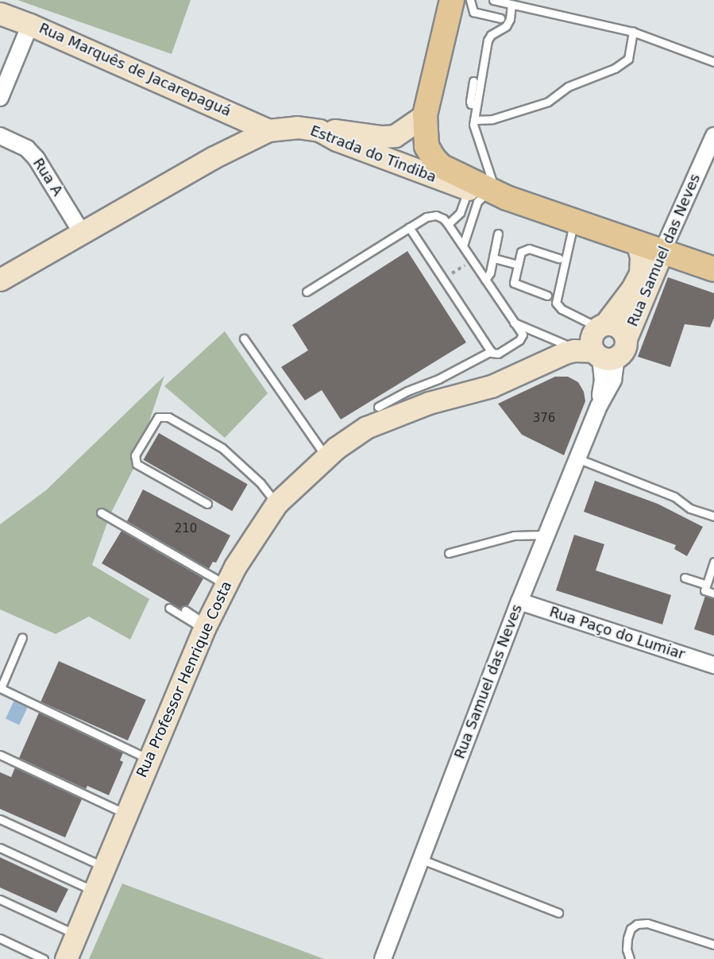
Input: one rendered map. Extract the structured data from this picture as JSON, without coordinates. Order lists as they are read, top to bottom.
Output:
{
  "streets": {
    "main road": ["Estrada do Tindiba"],
    "street": [
      "Rua Marquês de Jacarepaguá",
      "Rua A",
      "Rua Samuel das Neves",
      "Rua Paço do Lumiar",
      "Rua Professor Henrique Costa"
    ]
  },
  "crossings": [
    ["Rua Marquês de Jacarepaguá", "Estrada do Tindiba"],
    ["Estrada do Tindiba", "Rua A"],
    ["Estrada do Tindiba", "Rua Samuel das Neves"],
    ["Estrada do Tindiba", "Rua Professor Henrique Costa"],
    ["Rua Samuel das Neves", "Rua Paço do Lumiar"],
    ["Rua Samuel das Neves", "Rua Professor Henrique Costa"]
  ],
  "house_numbers": ["376", "210"]
}
